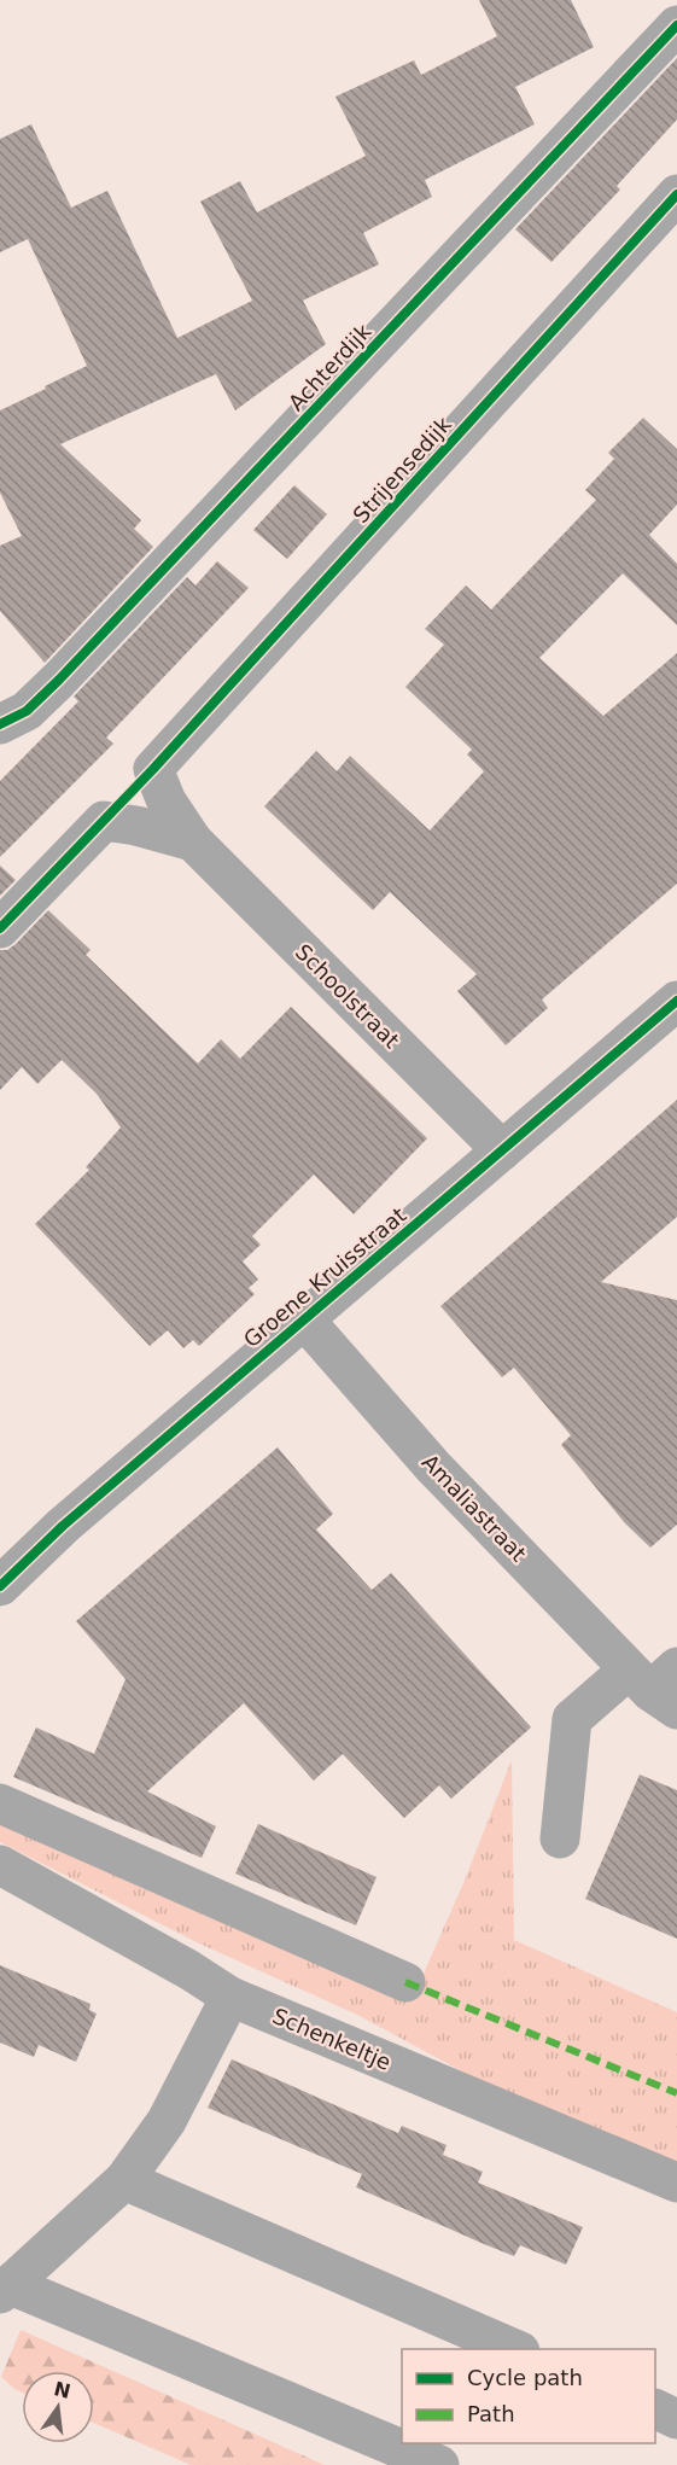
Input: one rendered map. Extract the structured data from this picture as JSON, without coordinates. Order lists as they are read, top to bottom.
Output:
{
  "streets": {
    "street": [
      "Achterdijk",
      "Strijensedijk",
      "Schoolstraat",
      "Groene Kruisstraat",
      "Amaliastraat",
      "Schenkeltje"
    ]
  },
  "crossings": [
    ["Strijensedijk", "Schoolstraat"],
    ["Schoolstraat", "Groene Kruisstraat"],
    ["Groene Kruisstraat", "Amaliastraat"]
  ],
  "legend": ["Cycle path", "Path"],
  "north": "top"
}
